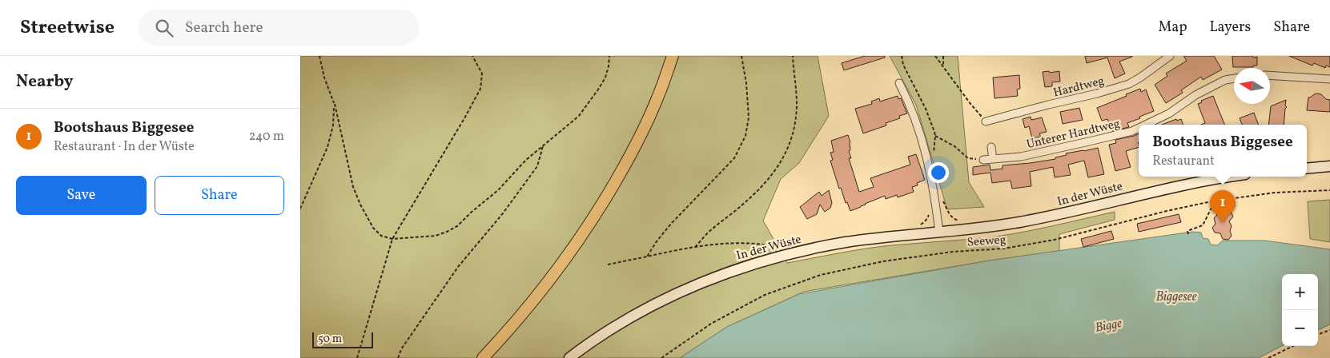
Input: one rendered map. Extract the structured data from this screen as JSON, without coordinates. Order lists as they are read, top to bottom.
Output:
{
  "streets": {
    "main road": ["In der Wüste"],
    "street": ["Hardtweg", "Unterer Hardtweg"],
    "path": ["Seeweg"]
  },
  "water": ["Biggesee", "Bigge"],
  "scale_bar": "50 m",
  "north": "left",
  "page": {
    "header": "Streetwise",
    "search": "Search here",
    "nav": ["Map", "Layers", "Share"],
    "heading": "Nearby",
    "list": [
      {
        "mark": "1",
        "name": "Bootshaus Biggesee",
        "note": "Restaurant · In der Wüste",
        "value": "240 m"
      }
    ],
    "popup": ["Bootshaus Biggesee", "Restaurant"],
    "buttons": ["Save", "Share"],
    "pins": "1",
    "map_buttons": ["+", "−"],
    "scale": "50 m"
  }
}
